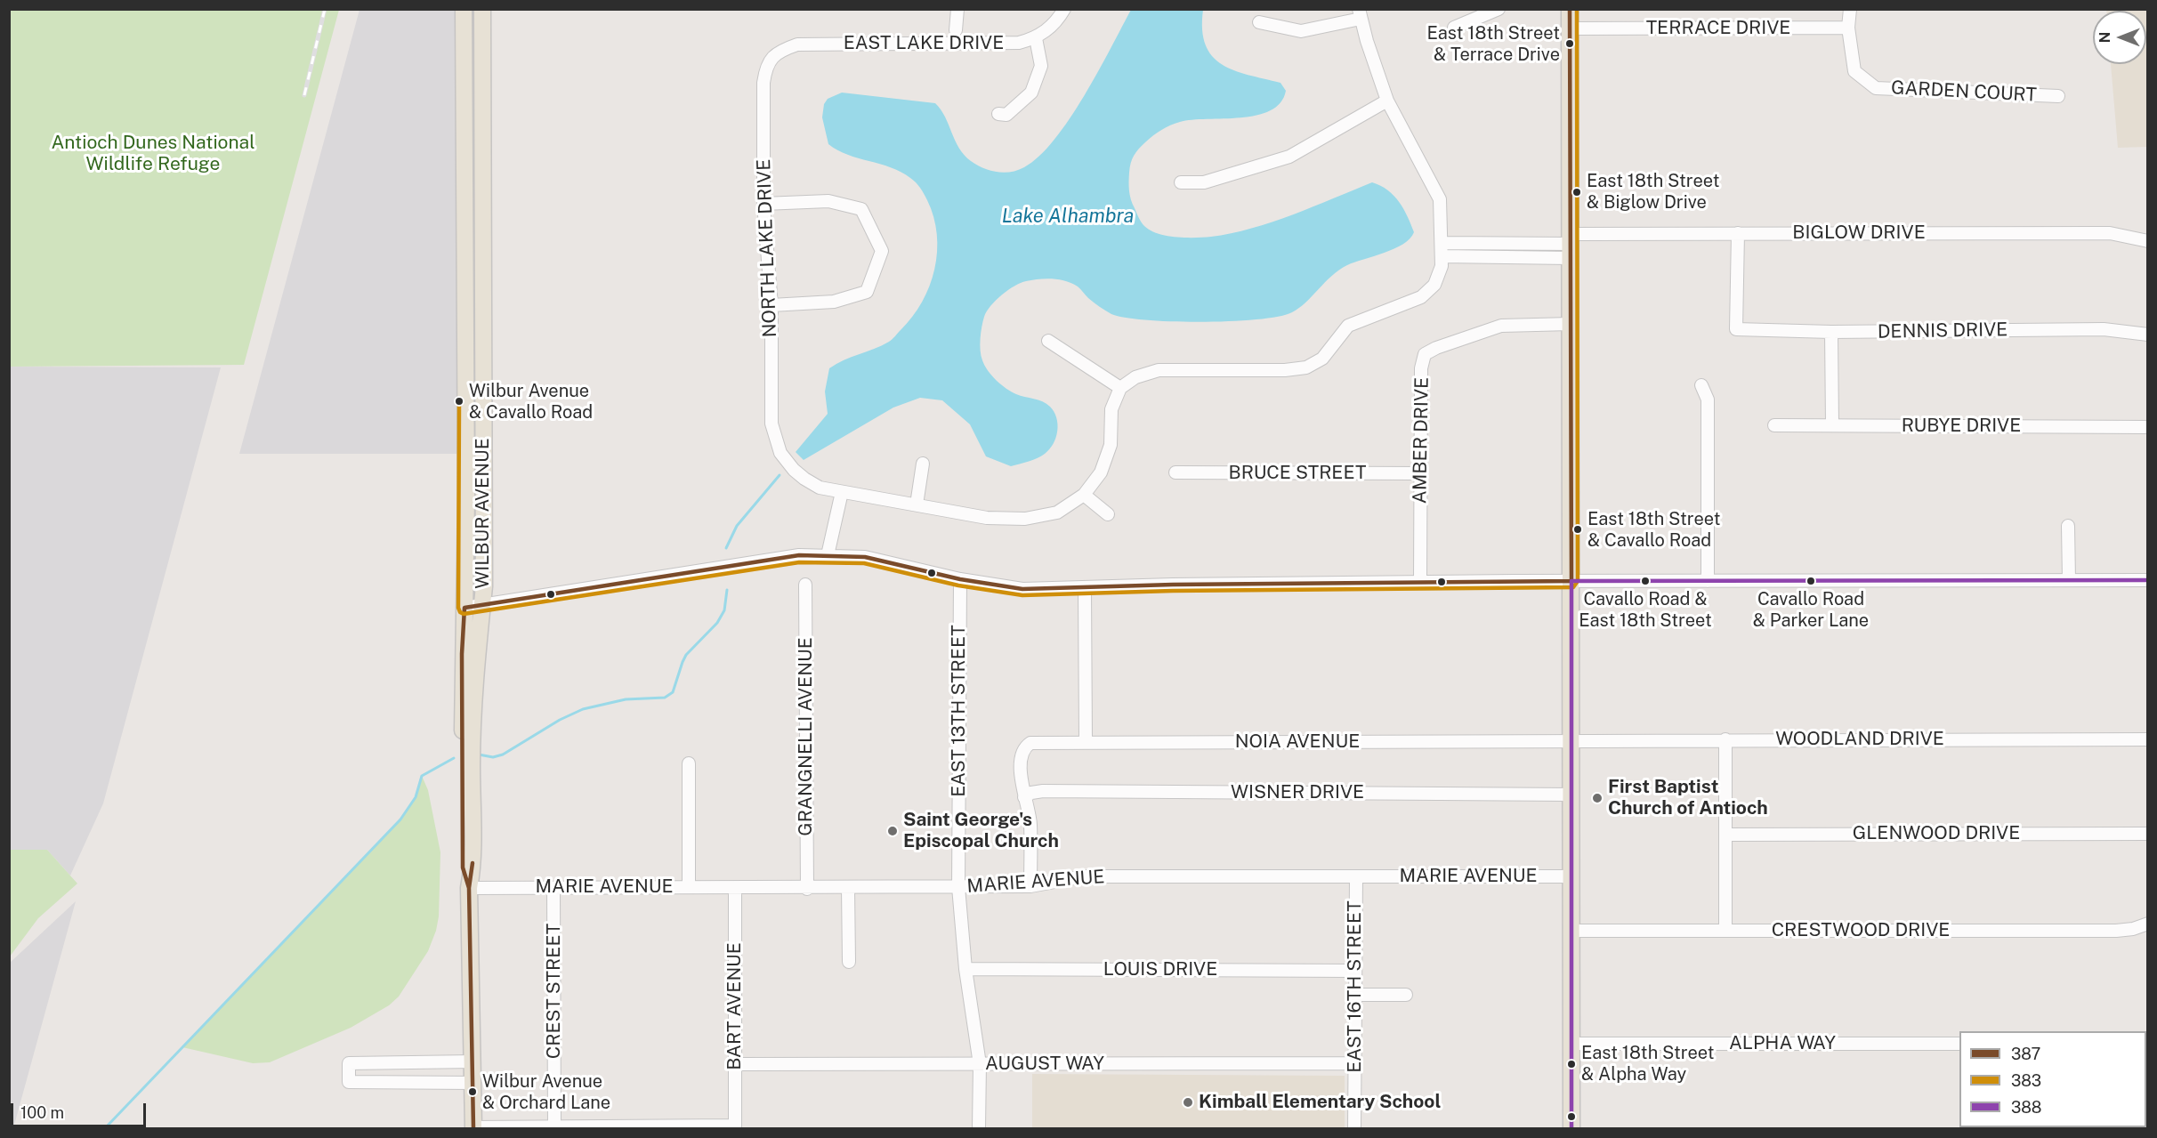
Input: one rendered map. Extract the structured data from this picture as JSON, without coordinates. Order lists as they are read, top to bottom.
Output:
{
  "streets": {
    "main road": ["WILBUR AVENUE"],
    "street": [
      "TERRACE DRIVE",
      "EAST LAKE DRIVE",
      "GARDEN COURT",
      "BIGLOW DRIVE",
      "NORTH LAKE DRIVE",
      "DENNIS DRIVE",
      "RUBYE DRIVE",
      "AMBER DRIVE",
      "BRUCE STREET",
      "EAST 13TH STREET",
      "GRANGNELLI AVENUE",
      "WOODLAND DRIVE",
      "NOIA AVENUE",
      "WISNER DRIVE",
      "GLENWOOD DRIVE",
      "MARIE AVENUE",
      "CRESTWOOD DRIVE",
      "LOUIS DRIVE",
      "EAST 16TH STREET",
      "CREST STREET",
      "BART AVENUE",
      "ALPHA WAY",
      "AUGUST WAY"
    ]
  },
  "crossings": [
    ["TERRACE DRIVE", "GARDEN COURT"],
    ["EAST LAKE DRIVE", "NORTH LAKE DRIVE"],
    ["BIGLOW DRIVE", "DENNIS DRIVE"],
    ["AMBER DRIVE", "BRUCE STREET"],
    ["WILBUR AVENUE", "MARIE AVENUE"],
    ["EAST 13TH STREET", "MARIE AVENUE"],
    ["EAST 13TH STREET", "LOUIS DRIVE"],
    ["EAST 13TH STREET", "AUGUST WAY"],
    ["GRANGNELLI AVENUE", "MARIE AVENUE"],
    ["WOODLAND DRIVE", "NOIA AVENUE"],
    ["NOIA AVENUE", "WISNER DRIVE"],
    ["MARIE AVENUE", "EAST 16TH STREET"],
    ["MARIE AVENUE", "CREST STREET"],
    ["MARIE AVENUE", "BART AVENUE"],
    ["LOUIS DRIVE", "EAST 16TH STREET"],
    ["EAST 16TH STREET", "AUGUST WAY"],
    ["BART AVENUE", "AUGUST WAY"]
  ],
  "water": ["Lake Alhambra"],
  "parks": ["Antioch Dunes National Wildlife Refuge"],
  "places": [
    "East 18th Street & Terrace Drive",
    "East 18th Street & Biglow Drive",
    "Wilbur Avenue & Cavallo Road",
    "East 18th Street & Cavallo Road",
    "Cavallo Road & East 18th Street",
    "Cavallo Road & Parker Lane",
    "First Baptist Church of Antioch",
    "Saint George's Episcopal Church",
    "East 18th Street & Alpha Way",
    "Wilbur Avenue & Orchard Lane",
    "Kimball Elementary School"
  ],
  "lines": ["transit line 387", "transit line 383", "transit line 388"],
  "legend": ["387", "383", "388"],
  "scale_bar": "100 m",
  "north": "left"
}
